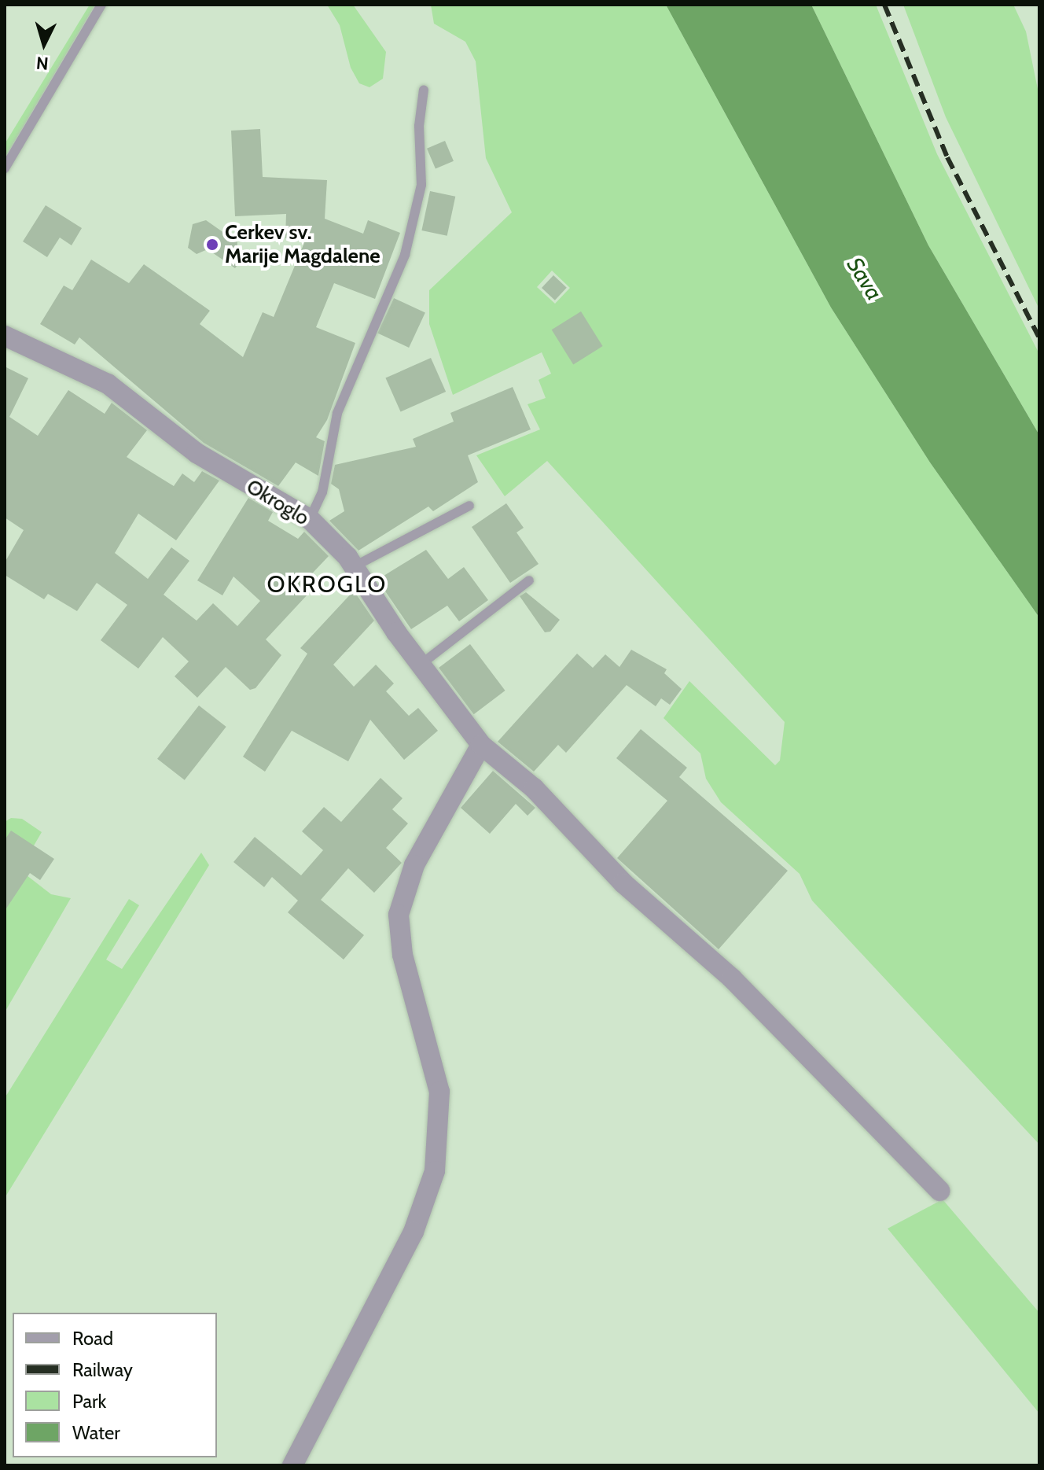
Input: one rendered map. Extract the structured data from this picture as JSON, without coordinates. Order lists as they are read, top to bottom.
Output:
{
  "streets": {
    "street": ["Okroglo"]
  },
  "districts": ["OKROGLO"],
  "water": ["Sava"],
  "places": ["Cerkev sv. Marije Magdalene"],
  "legend": [
    "Road",
    "Railway",
    "Park",
    "Water"
  ],
  "north": "bottom"
}
